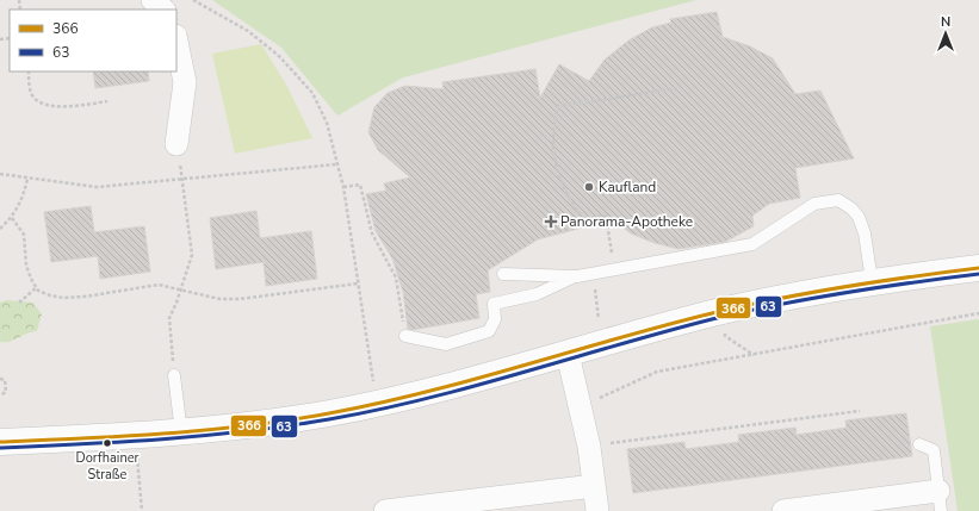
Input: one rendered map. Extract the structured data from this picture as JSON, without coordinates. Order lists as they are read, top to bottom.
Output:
{
  "places": {
    "other": ["Kaufland", "Dorfhainer Straße"],
    "health": ["Panorama-Apotheke"]
  },
  "lines": ["transit line 366", "transit line 63"],
  "legend": ["366", "63"],
  "north": "top"
}
